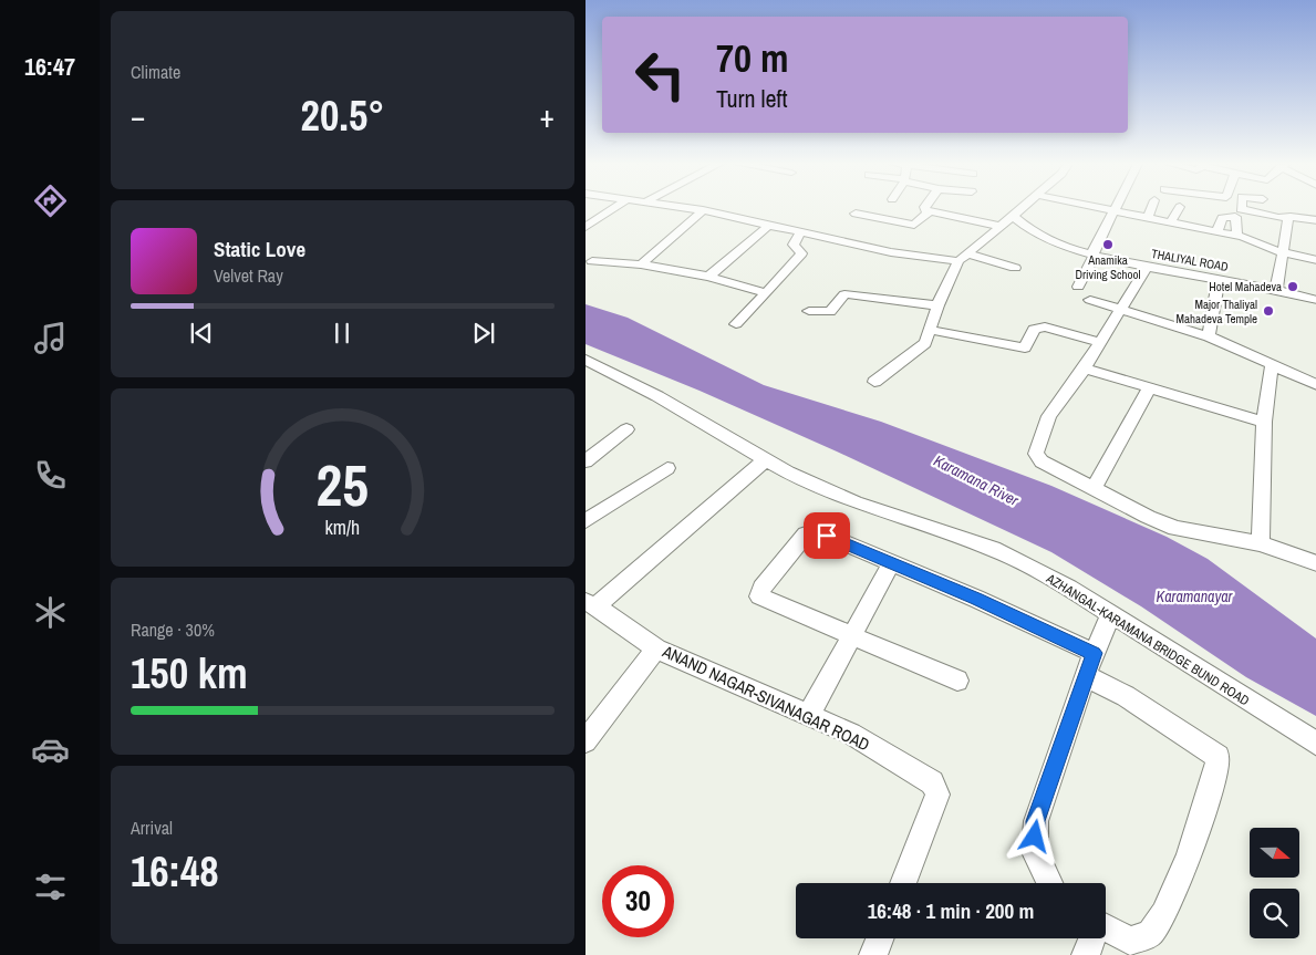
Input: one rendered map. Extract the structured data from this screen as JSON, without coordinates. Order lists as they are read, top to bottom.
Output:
{
  "streets": {
    "street": ["THALIYAL ROAD", "AZHANGAL-KARAMANA BRIDGE BUND ROAD", "ANAND NAGAR-SIVANAGAR ROAD"]
  },
  "water": ["Karamana River", "Karamanayar"],
  "places": ["Anamika Driving School", "Hotel Mahadeva", "Major Thaliyal Mahadeva Temple"],
  "north": "right",
  "page": {
    "tabs": "16:47",
    "tile": [
      "Climate",
      ["Range · 30%", "150 km"],
      ["Arrival", "16:48"]
    ],
    "turn": ["70 m", "Turn left"],
    "heat": ["−", "20.5°", "+"],
    "song": ["Static Love", "Velvet Ray"],
    "limit": "30",
    "trip": "16:48 · 1 min · 200 m",
    "gauge": ["25", "km/h"]
  }
}
